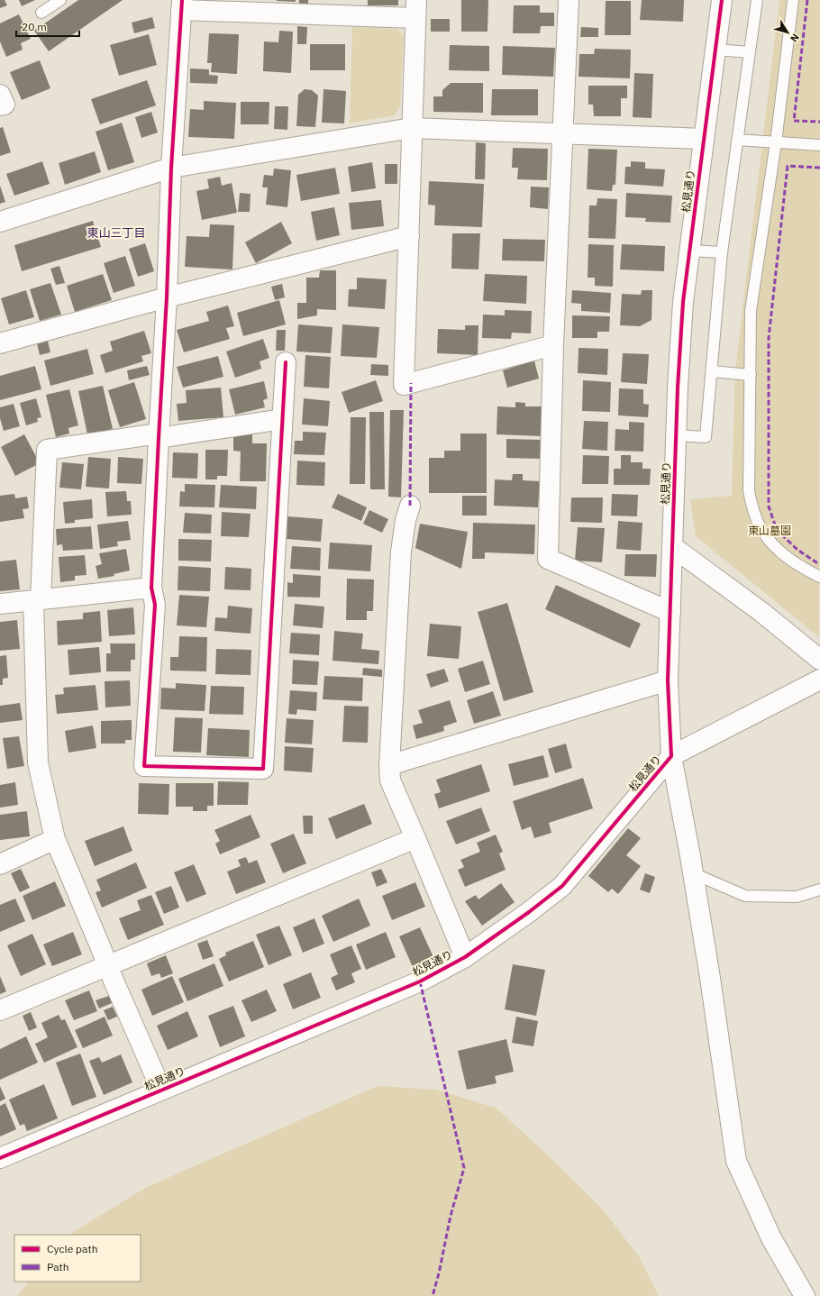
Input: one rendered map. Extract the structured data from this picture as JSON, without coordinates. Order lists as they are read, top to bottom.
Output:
{
  "streets": {
    "street": ["松見通り"]
  },
  "districts": ["東山三丁目"],
  "parks": ["東山墓園"],
  "legend": ["Cycle path", "Path"],
  "scale_bar": "20 m",
  "north": "bottom right"
}
